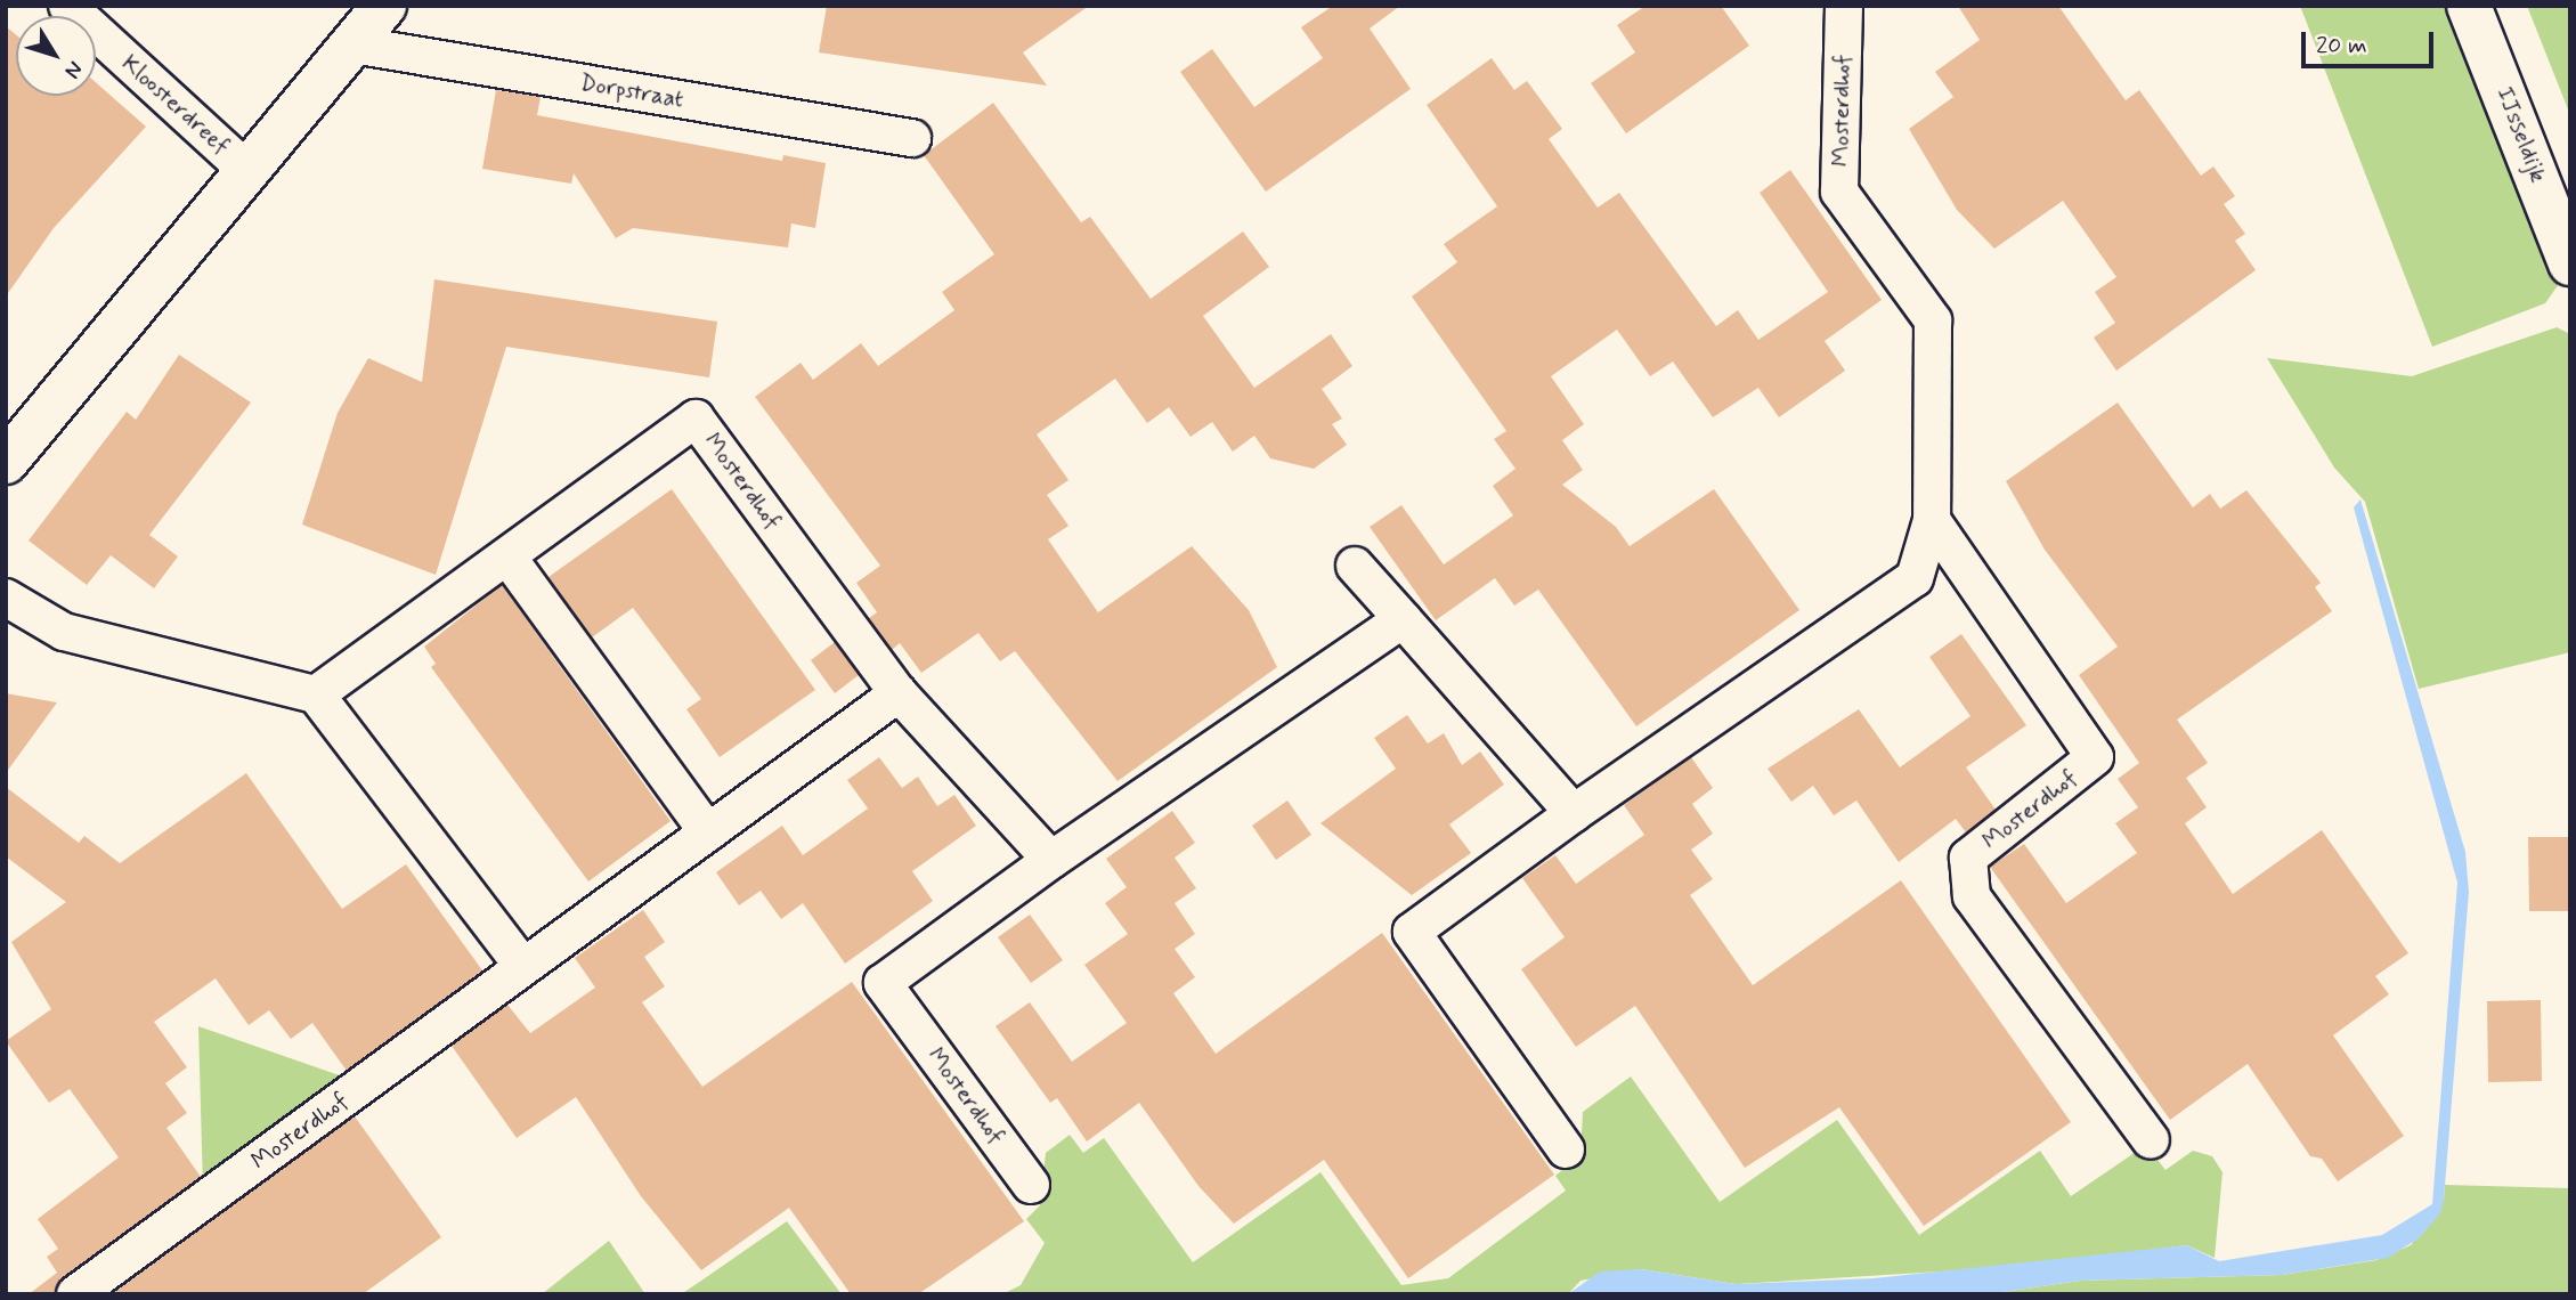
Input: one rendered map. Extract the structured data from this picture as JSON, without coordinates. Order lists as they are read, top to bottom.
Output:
{
  "streets": {
    "street": [
      "Dorpstraat",
      "Kloosterdreef",
      "Mosterdhof",
      "IJsseldijk"
    ]
  },
  "scale_bar": "20 m",
  "north": "bottom right"
}
